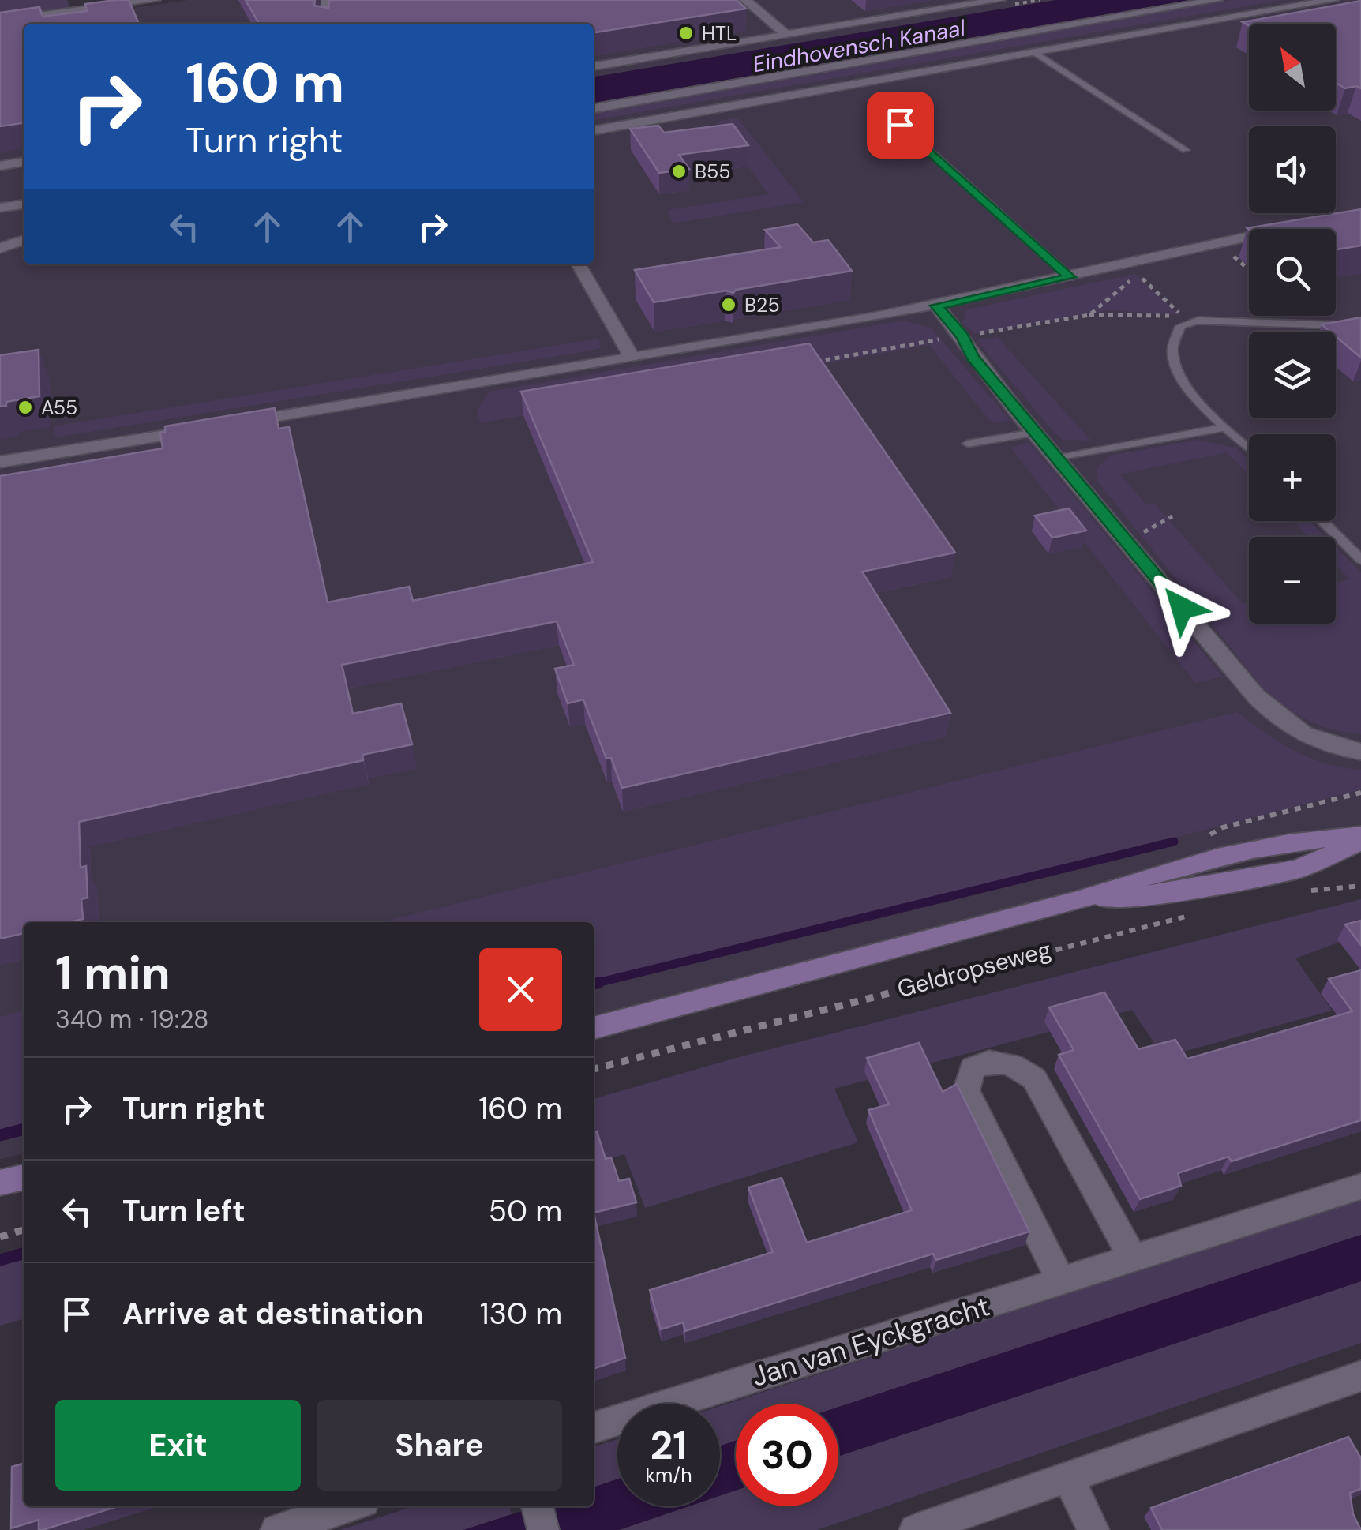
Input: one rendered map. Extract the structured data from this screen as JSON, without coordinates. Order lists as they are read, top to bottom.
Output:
{
  "streets": {
    "main road": ["Geldropseweg"],
    "street": ["Jan van Eyckgracht"]
  },
  "water": ["Eindhovensch Kanaal"],
  "places": [
    "HTL",
    "B55",
    "B25",
    "A55"
  ],
  "north": "top left",
  "page": {
    "map_buttons": ["+", "−"],
    "turn": ["160 m", "Turn right"],
    "heading": ["1 min", "340 m · 19:28"],
    "list": [
      {
        "name": "Turn right",
        "value": "160 m"
      },
      {
        "name": "Turn left",
        "value": "50 m"
      },
      {
        "name": "Arrive at destination",
        "value": "130 m"
      }
    ],
    "buttons": ["Exit", "Share"],
    "speed": "21 km/h",
    "limit": "30"
  }
}
